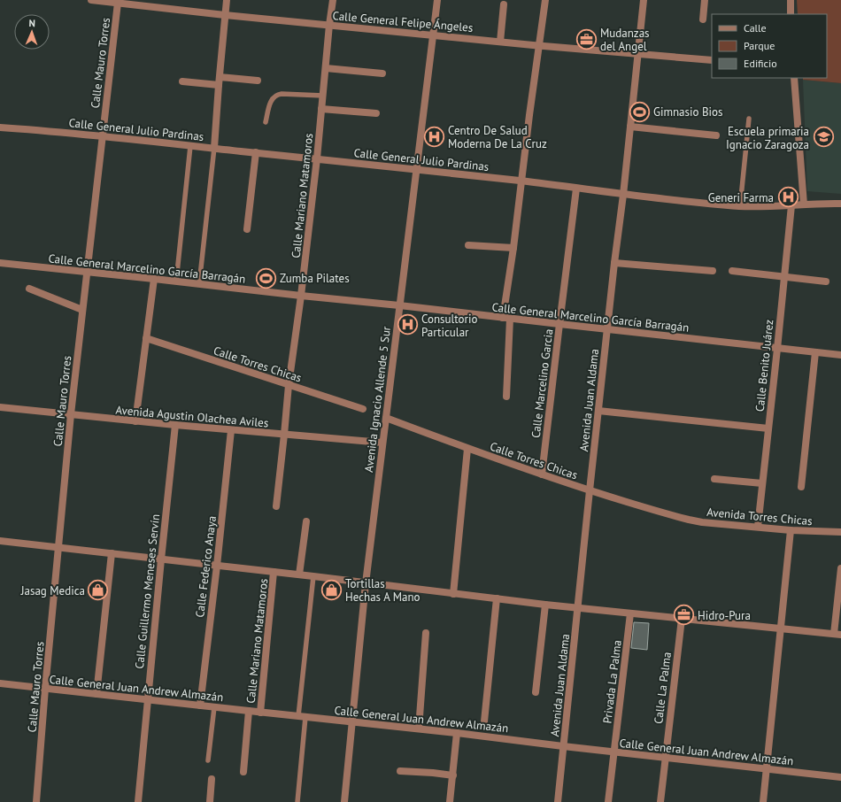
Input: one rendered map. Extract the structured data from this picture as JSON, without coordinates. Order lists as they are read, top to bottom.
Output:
{
  "streets": {
    "street": [
      "Calle General Felipe Ángeles",
      "Calle Mauro Torres",
      "Calle General Julio Pardinas",
      "Calle Mariano Matamoros",
      "Calle General Marcelino García Barragán",
      "Calle Torres Chicas",
      "Calle Benito Juárez",
      "Calle Marcelino Garcia",
      "Avenida Ignacio Allende 5 Sur",
      "Avenida Juan Aldama",
      "Avenida Agustin Olachea Aviles",
      "Avenida Torres Chicas",
      "Calle Federico Anaya",
      "Calle Guillermo Meneses Servín",
      "Privada La Palma",
      "Calle General Juan Andrew Almazán",
      "Calle La Palma"
    ]
  },
  "crossings": [
    ["Calle General Felipe Ángeles", "Calle Mauro Torres"],
    ["Calle General Felipe Ángeles", "Calle Mariano Matamoros"],
    ["Calle General Felipe Ángeles", "Avenida Ignacio Allende 5 Sur"],
    ["Calle General Felipe Ángeles", "Avenida Juan Aldama"],
    ["Calle Mauro Torres", "Calle General Julio Pardinas"],
    ["Calle Mauro Torres", "Calle General Marcelino García Barragán"],
    ["Calle Mauro Torres", "Avenida Agustin Olachea Aviles"],
    ["Calle Mauro Torres", "Calle General Juan Andrew Almazán"],
    ["Calle General Julio Pardinas", "Calle Mariano Matamoros"],
    ["Calle General Julio Pardinas", "Calle Benito Juárez"],
    ["Calle General Julio Pardinas", "Calle Marcelino Garcia"],
    ["Calle General Julio Pardinas", "Avenida Ignacio Allende 5 Sur"],
    ["Calle General Julio Pardinas", "Avenida Juan Aldama"],
    ["Calle Mariano Matamoros", "Calle General Marcelino García Barragán"],
    ["Calle Mariano Matamoros", "Calle Torres Chicas"],
    ["Calle Mariano Matamoros", "Avenida Agustin Olachea Aviles"],
    ["Calle Mariano Matamoros", "Calle General Juan Andrew Almazán"],
    ["Calle General Marcelino García Barragán", "Calle Benito Juárez"],
    ["Calle General Marcelino García Barragán", "Calle Marcelino Garcia"],
    ["Calle General Marcelino García Barragán", "Avenida Ignacio Allende 5 Sur"],
    ["Calle General Marcelino García Barragán", "Avenida Juan Aldama"],
    ["Calle Torres Chicas", "Calle Marcelino Garcia"],
    ["Calle Torres Chicas", "Avenida Ignacio Allende 5 Sur"],
    ["Calle Torres Chicas", "Avenida Juan Aldama"],
    ["Calle Torres Chicas", "Avenida Torres Chicas"],
    ["Calle Benito Juárez", "Avenida Torres Chicas"],
    ["Avenida Ignacio Allende 5 Sur", "Avenida Agustin Olachea Aviles"],
    ["Avenida Ignacio Allende 5 Sur", "Calle General Juan Andrew Almazán"],
    ["Avenida Juan Aldama", "Calle General Juan Andrew Almazán"],
    ["Avenida Agustin Olachea Aviles", "Calle Federico Anaya"],
    ["Avenida Agustin Olachea Aviles", "Calle Guillermo Meneses Servín"],
    ["Calle Federico Anaya", "Calle General Juan Andrew Almazán"],
    ["Calle Guillermo Meneses Servín", "Calle General Juan Andrew Almazán"],
    ["Privada La Palma", "Calle General Juan Andrew Almazán"],
    ["Calle General Juan Andrew Almazán", "Calle La Palma"]
  ],
  "places": {
    "office": ["Mudanzas del Angel", "Hidro-Pura"],
    "sports": ["Gimnasio Bios", "Zumba Pilates"],
    "hospital": ["Centro De Salud Moderna De La Cruz", "Generi Farma", "Consultorio Particular"],
    "school or university": ["Escuela primaria Ignacio Zaragoza"],
    "shop": ["Tortillas Hechas A Mano", "Jasag Medica"]
  },
  "legend": ["Calle", "Parque", "Edificio"],
  "north": "top"
}
